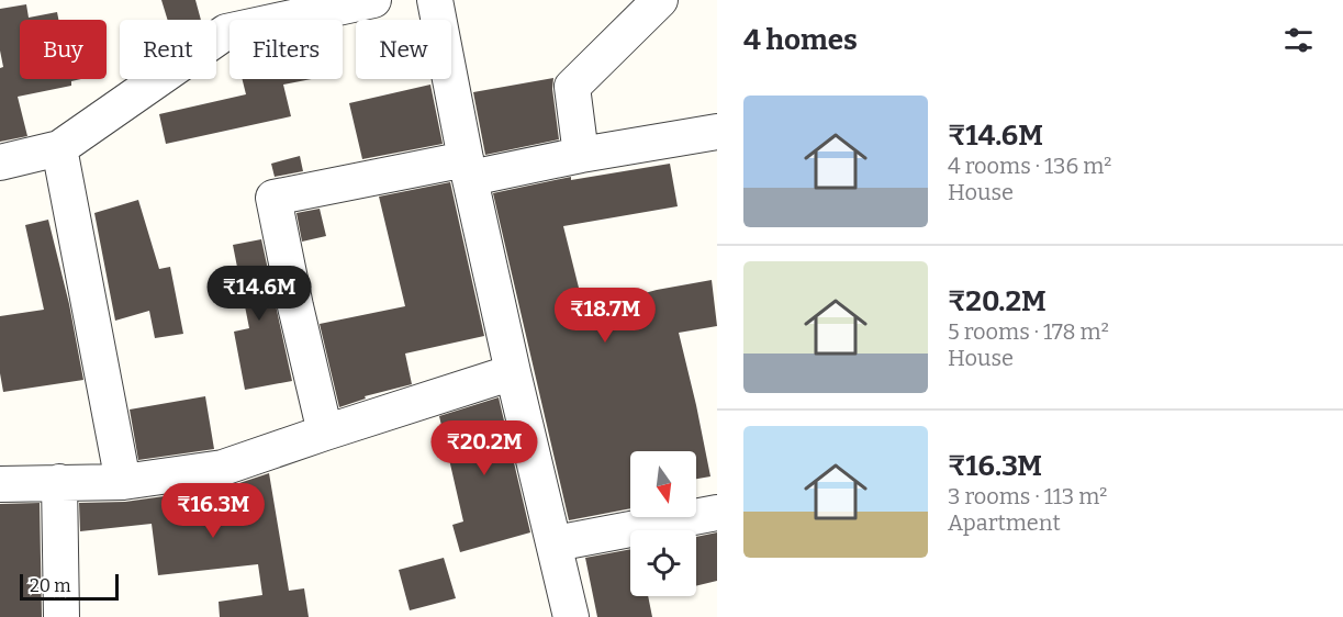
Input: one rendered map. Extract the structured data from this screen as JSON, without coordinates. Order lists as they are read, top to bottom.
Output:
{
  "scale_bar": "20 m",
  "north": "bottom",
  "page": {
    "heading": "4 homes",
    "chip": [
      "Buy",
      "Rent",
      "Filters",
      "New"
    ],
    "list": [
      {
        "name": "₹14.6M",
        "note": "4 rooms · 136 m² · House"
      },
      {
        "name": "₹20.2M",
        "note": "5 rooms · 178 m² · House"
      },
      {
        "name": "₹16.3M",
        "note": "3 rooms · 113 m² · Apartment"
      }
    ],
    "price": [
      "₹14.6M",
      "₹18.7M",
      "₹20.2M",
      "₹16.3M"
    ],
    "scale": "20 m"
  }
}
